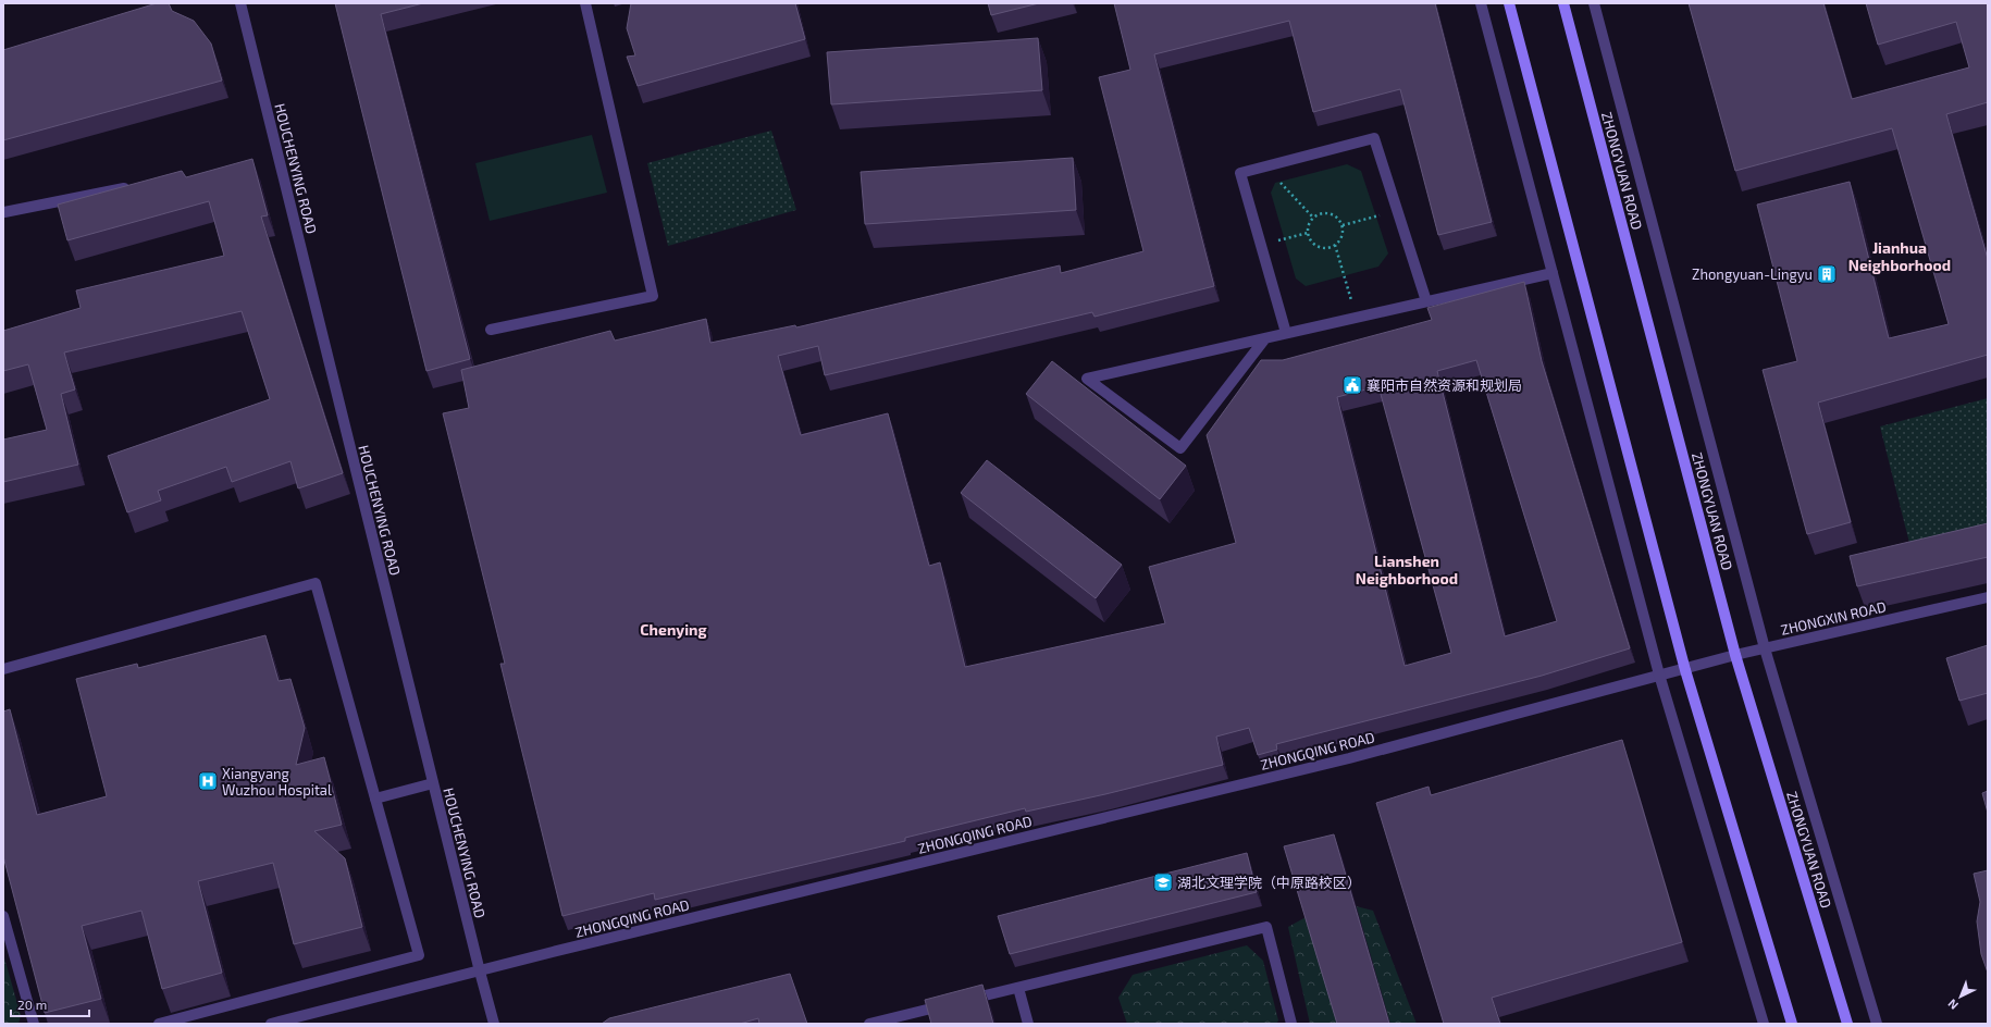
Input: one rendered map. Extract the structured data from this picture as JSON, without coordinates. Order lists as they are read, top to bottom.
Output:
{
  "streets": {
    "main road": ["ZHONGYUAN ROAD"],
    "street": ["HOUCHENYING ROAD", "ZHONGXIN ROAD", "ZHONGQING ROAD"]
  },
  "crossings": [
    ["HOUCHENYING ROAD", "ZHONGQING ROAD"],
    ["ZHONGYUAN ROAD", "ZHONGXIN ROAD"],
    ["ZHONGXIN ROAD", "ZHONGQING ROAD"]
  ],
  "districts": ["Jianhua Neighborhood", "Lianshen Neighborhood", "Chenying"],
  "places": {
    "building": ["Zhongyuan-Lingyu"],
    "public building": ["襄阳市自然资源和规划局"],
    "hospital": ["Xiangyang Wuzhou Hospital"],
    "school or university": ["湖北文理学院（中原路校区）"]
  },
  "scale_bar": "20 m",
  "north": "bottom left"
}
